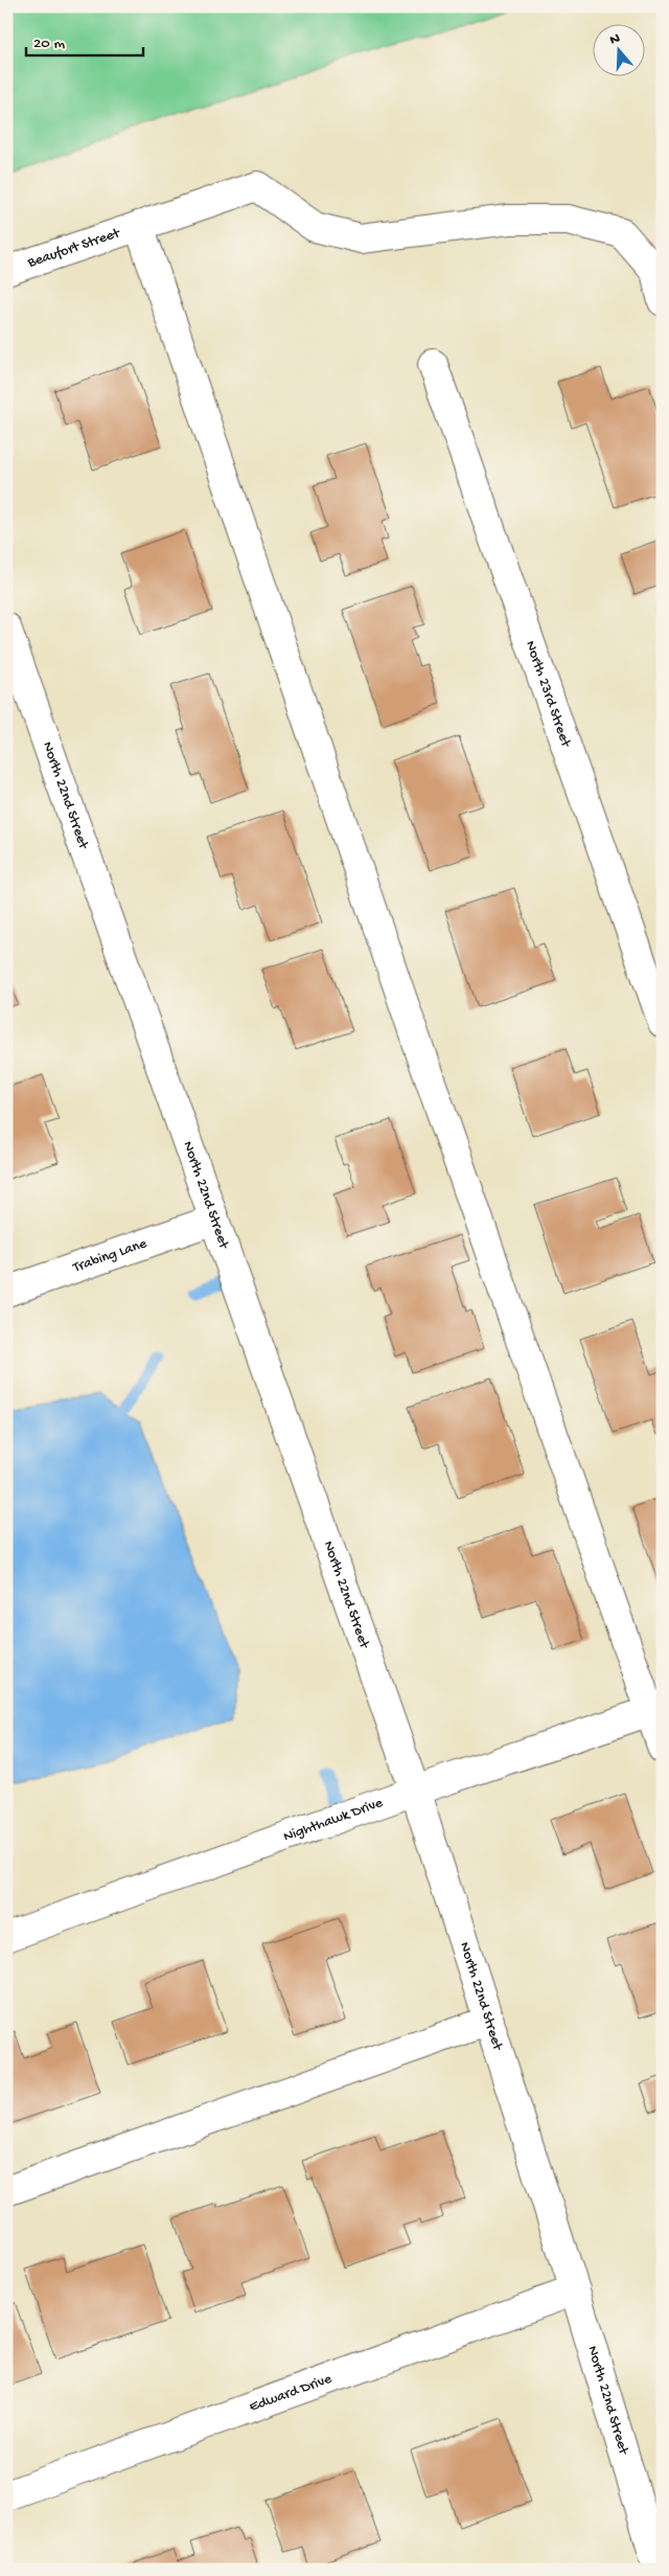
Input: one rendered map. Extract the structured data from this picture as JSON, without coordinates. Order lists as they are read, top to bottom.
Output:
{
  "streets": {
    "street": [
      "Beaufort Street",
      "North 23rd Street",
      "North 22nd Street",
      "Trabing Lane",
      "Nighthawk Drive",
      "Edward Drive"
    ]
  },
  "crossings": [
    ["North 22nd Street", "Trabing Lane"],
    ["North 22nd Street", "Nighthawk Drive"],
    ["North 22nd Street", "Edward Drive"]
  ],
  "scale_bar": "20 m",
  "north": "top"
}
